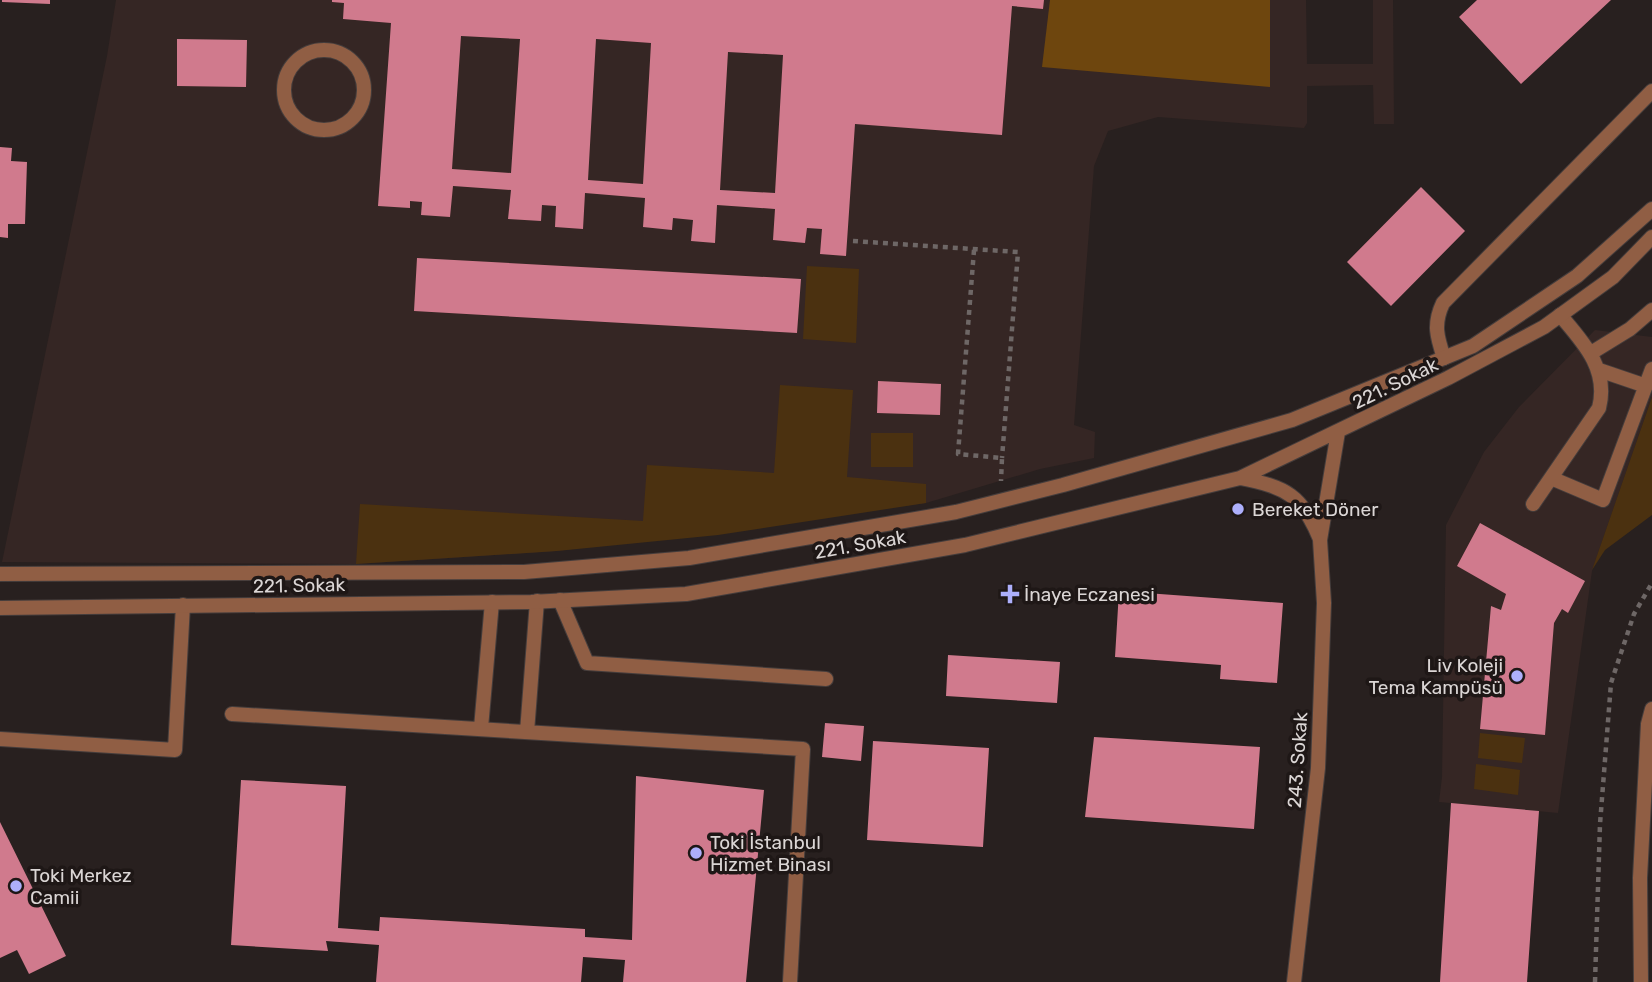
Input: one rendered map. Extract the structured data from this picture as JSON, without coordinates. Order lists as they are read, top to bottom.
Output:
{
  "streets": {
    "street": ["221. Sokak", "243. Sokak"]
  },
  "crossings": [
    ["221. Sokak", "243. Sokak"]
  ],
  "places": {
    "other": [
      "Bereket Döner",
      "Liv Koleji Tema Kampüsü",
      "Toki İstanbul Hizmet Binası",
      "Toki Merkez Camii"
    ],
    "health": ["İnaye Eczanesi"]
  }
}
